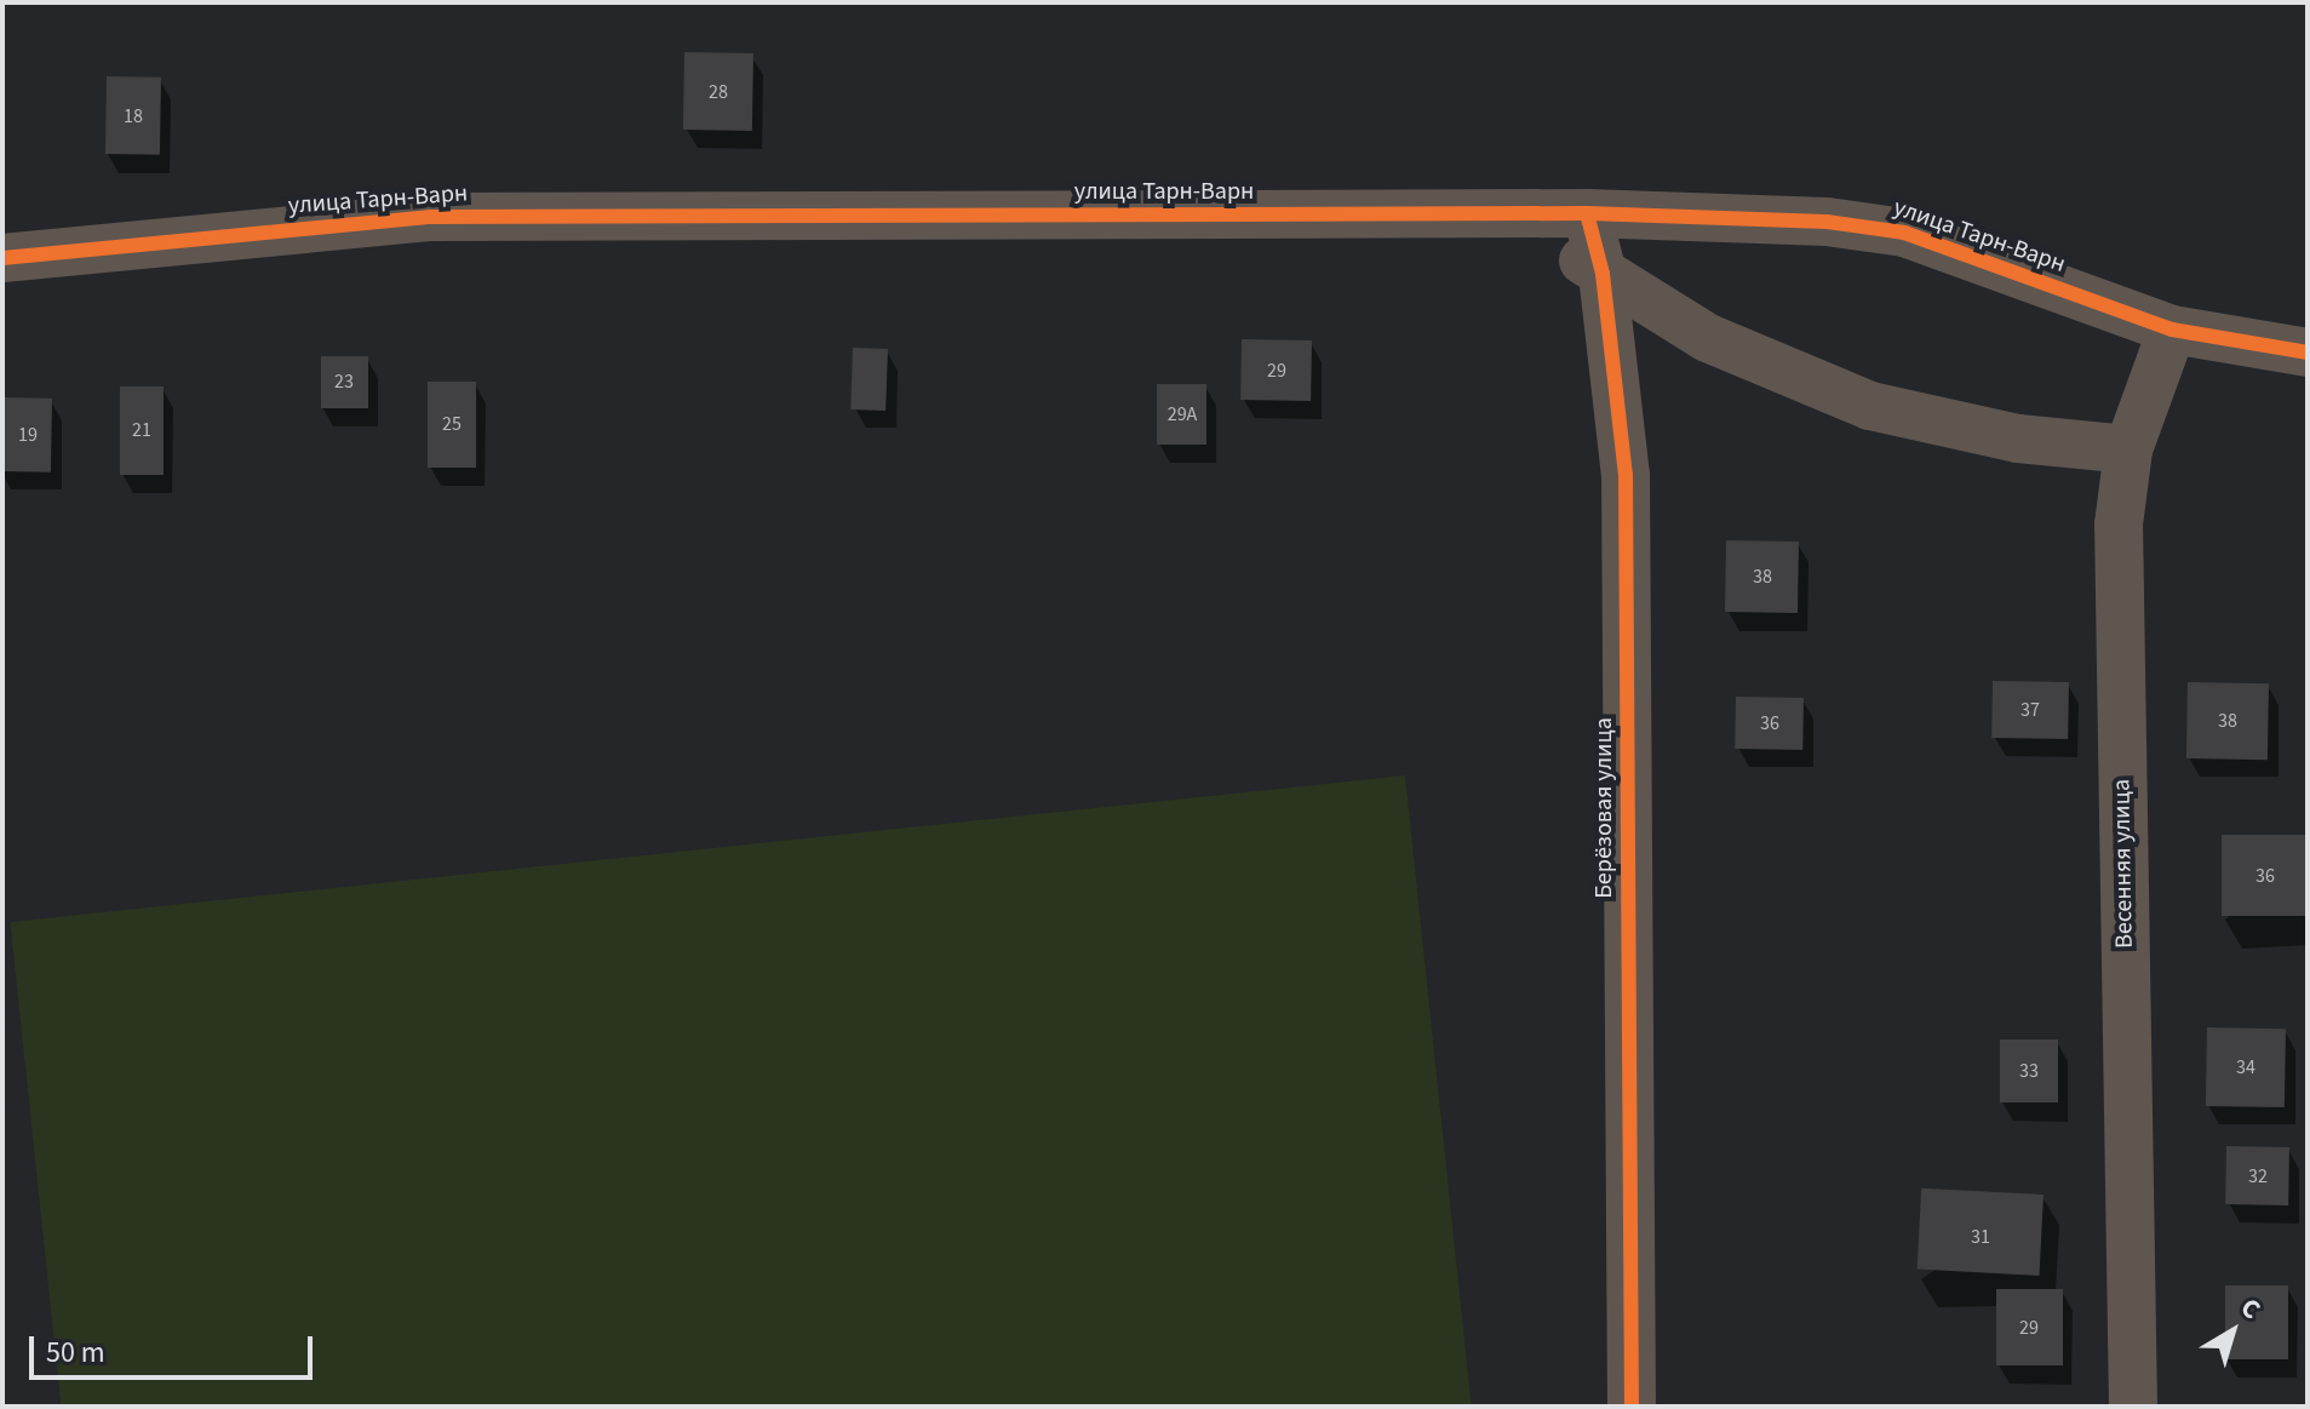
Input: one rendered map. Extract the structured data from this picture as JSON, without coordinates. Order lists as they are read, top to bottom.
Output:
{
  "streets": {
    "street": ["улица Тарн-Варн", "Берёзовая улица", "Весенняя улица"]
  },
  "crossings": [
    ["улица Тарн-Варн", "Берёзовая улица"],
    ["улица Тарн-Варн", "Весенняя улица"]
  ],
  "house_numbers": [
    "28",
    "18",
    "29",
    "23",
    "29А",
    "25",
    "21",
    "19",
    "38",
    "37",
    "38",
    "36",
    "36",
    "34",
    "33",
    "32",
    "31",
    "29"
  ],
  "scale_bar": "50 m",
  "north": "top right"
}
